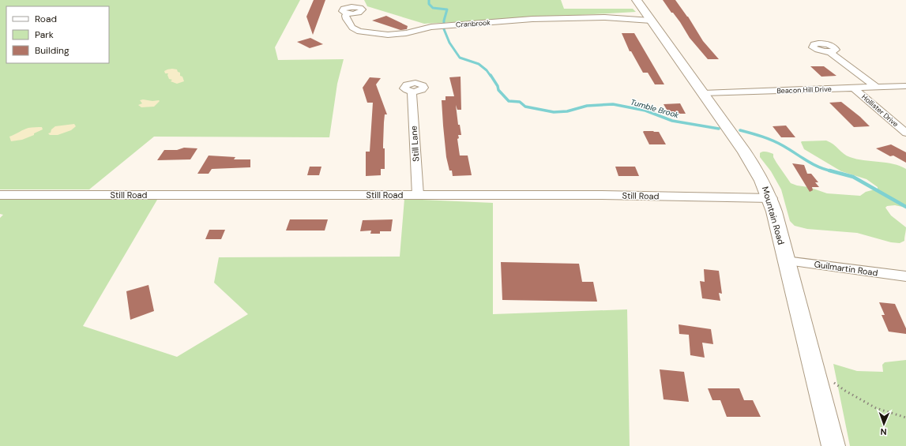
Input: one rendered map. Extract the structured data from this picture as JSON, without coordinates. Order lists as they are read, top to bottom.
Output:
{
  "streets": {
    "main road": ["Mountain Road"],
    "street": [
      "Cranbrook",
      "Beacon Hill Drive",
      "Hollister Drive",
      "Still Lane",
      "Still Road",
      "Guilmartin Road"
    ]
  },
  "crossings": [
    ["Cranbrook", "Mountain Road"],
    ["Beacon Hill Drive", "Hollister Drive"],
    ["Beacon Hill Drive", "Mountain Road"],
    ["Still Lane", "Still Road"],
    ["Still Road", "Mountain Road"],
    ["Mountain Road", "Guilmartin Road"]
  ],
  "water": ["Tumble Brook"],
  "legend": ["Road", "Park", "Building"],
  "north": "bottom"
}
